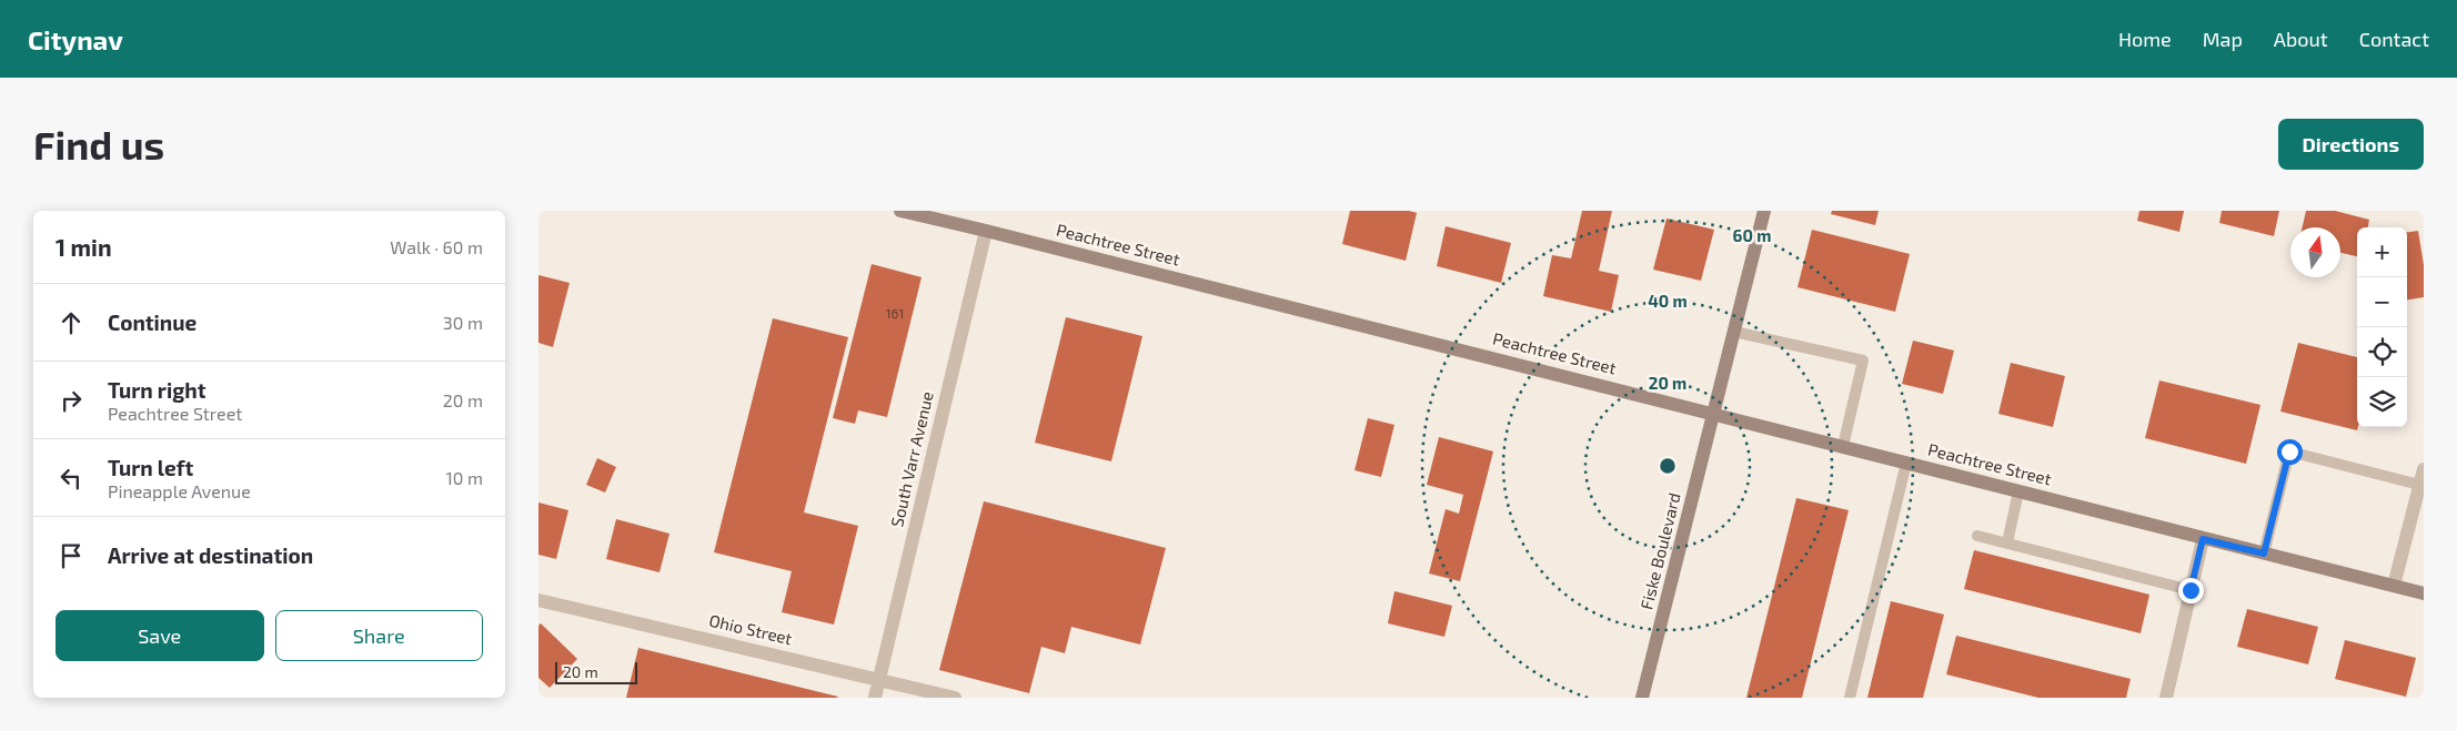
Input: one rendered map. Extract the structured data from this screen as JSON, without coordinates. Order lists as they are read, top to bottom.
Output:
{
  "streets": {
    "street": [
      "Peachtree Street",
      "South Varr Avenue",
      "Fiske Boulevard",
      "Ohio Street"
    ]
  },
  "crossings": [
    ["Peachtree Street", "South Varr Avenue"],
    ["Peachtree Street", "Fiske Boulevard"],
    ["South Varr Avenue", "Ohio Street"]
  ],
  "house_numbers": ["161"],
  "scale_bar": "20 m",
  "north": "top",
  "page": {
    "header": "Citynav",
    "nav": [
      "Home",
      "Map",
      "About",
      "Contact"
    ],
    "buttons": [
      "Directions",
      ["Save", "Share"]
    ],
    "title": "Find us",
    "heading": ["1 min", "Walk · 60 m"],
    "map_buttons": ["+", "−"],
    "list": [
      ["Continue", "30 m"],
      ["Turn right", "Peachtree Street", "20 m"],
      ["Turn left", "Pineapple Avenue", "10 m"],
      "Arrive at destination"
    ],
    "scale": "20 m"
  },
  "rings": ["60 m", "40 m", "20 m"]
}
